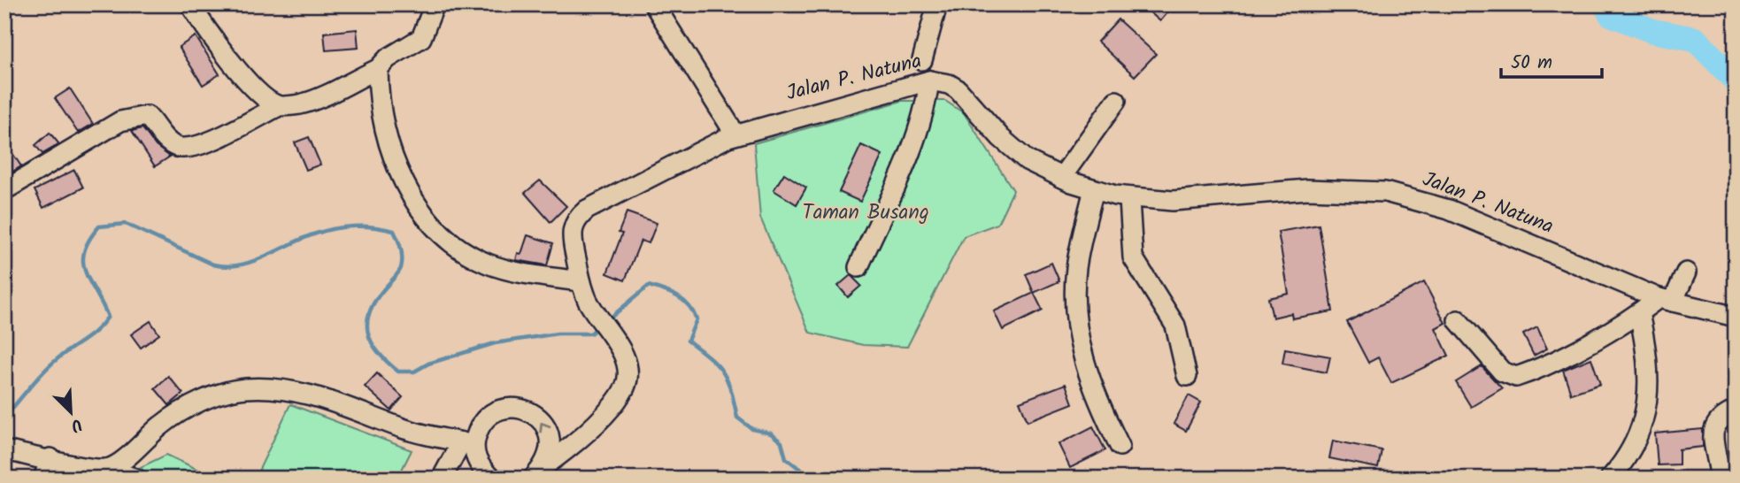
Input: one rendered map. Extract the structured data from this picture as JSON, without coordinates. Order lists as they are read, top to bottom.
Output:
{
  "streets": {
    "street": ["Jalan P. Natuna"]
  },
  "parks": ["Taman Busang"],
  "scale_bar": "50 m",
  "north": "bottom right"
}
